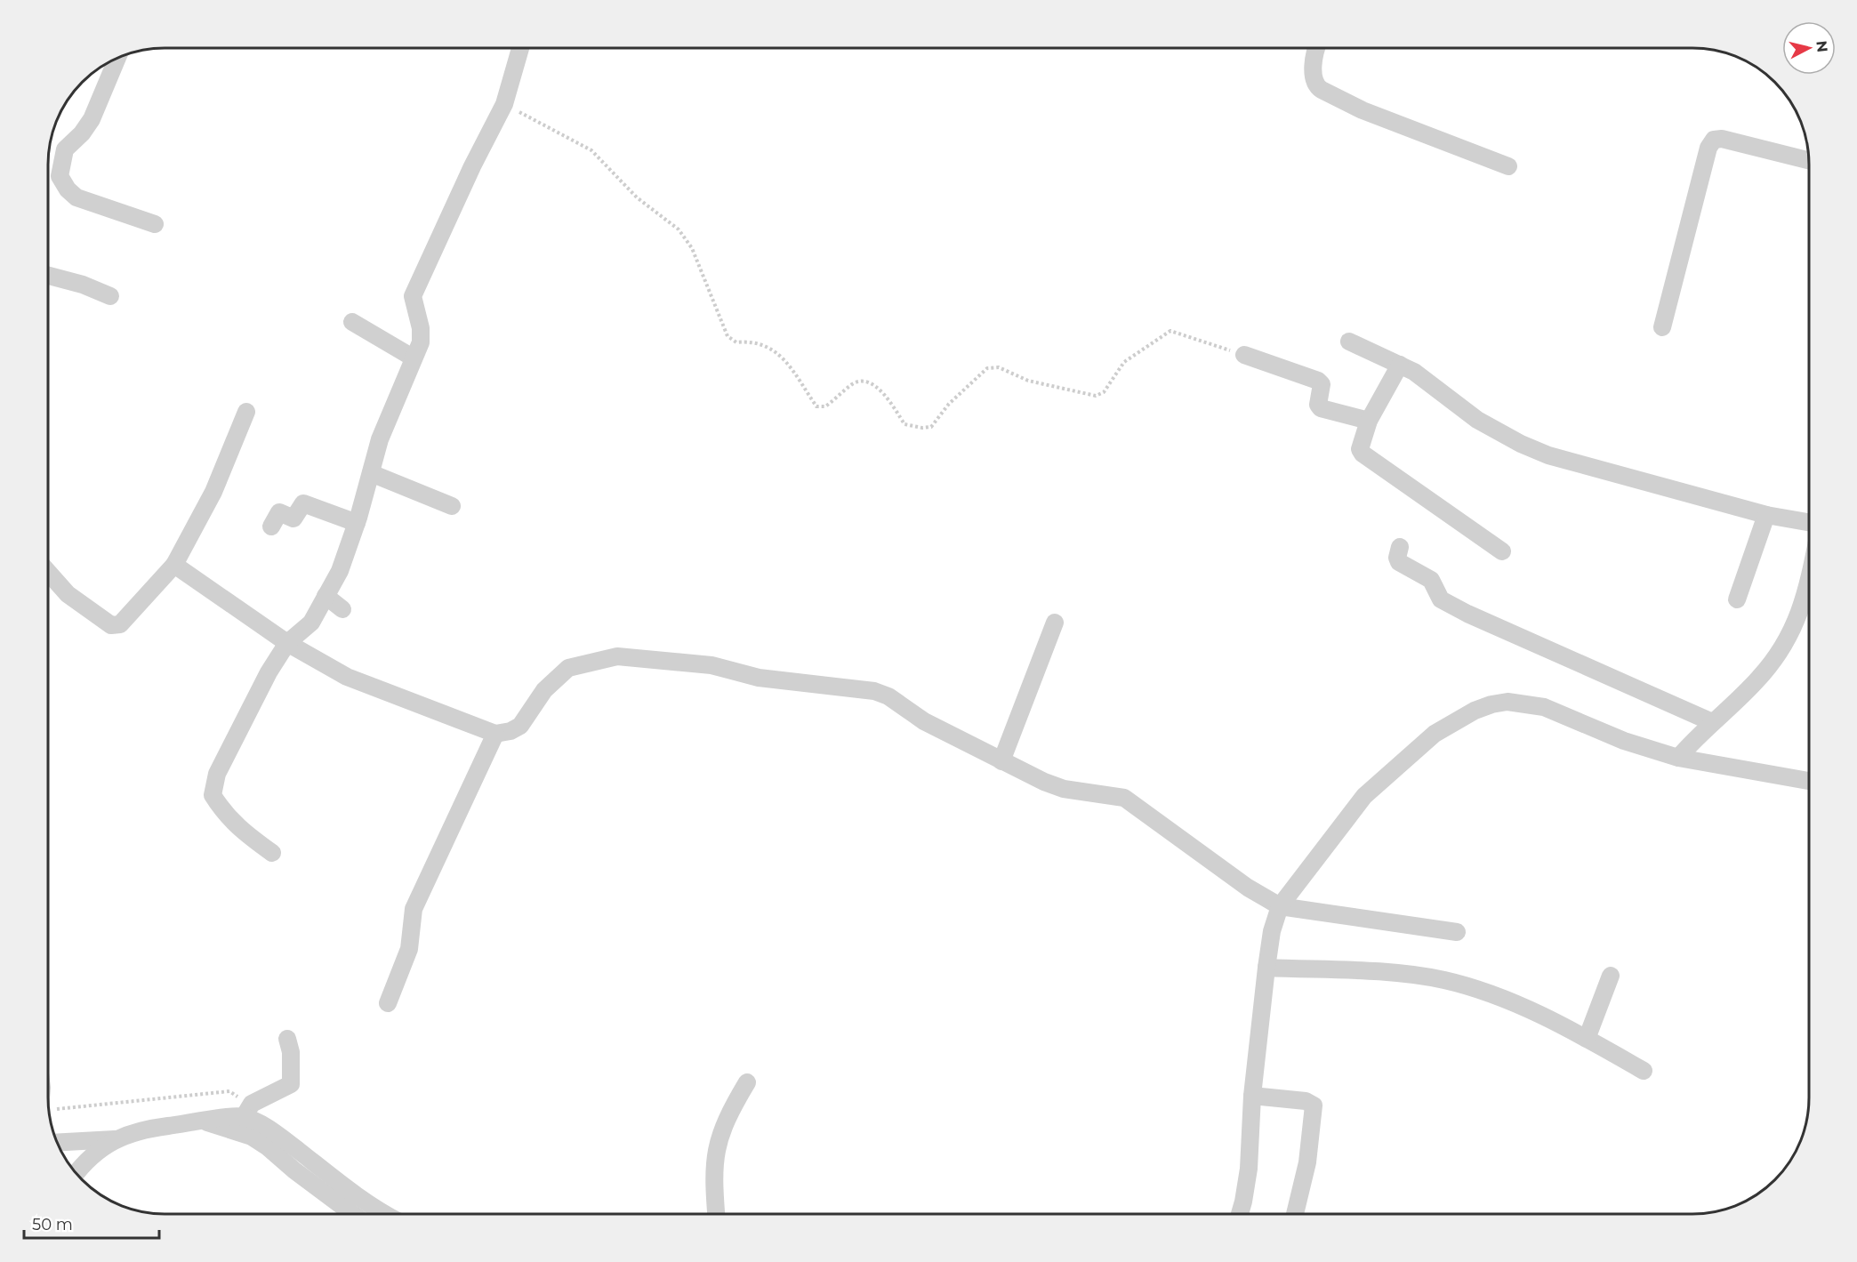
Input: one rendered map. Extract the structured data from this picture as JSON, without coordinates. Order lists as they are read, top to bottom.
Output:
{
  "scale_bar": "50 m",
  "north": "right"
}
